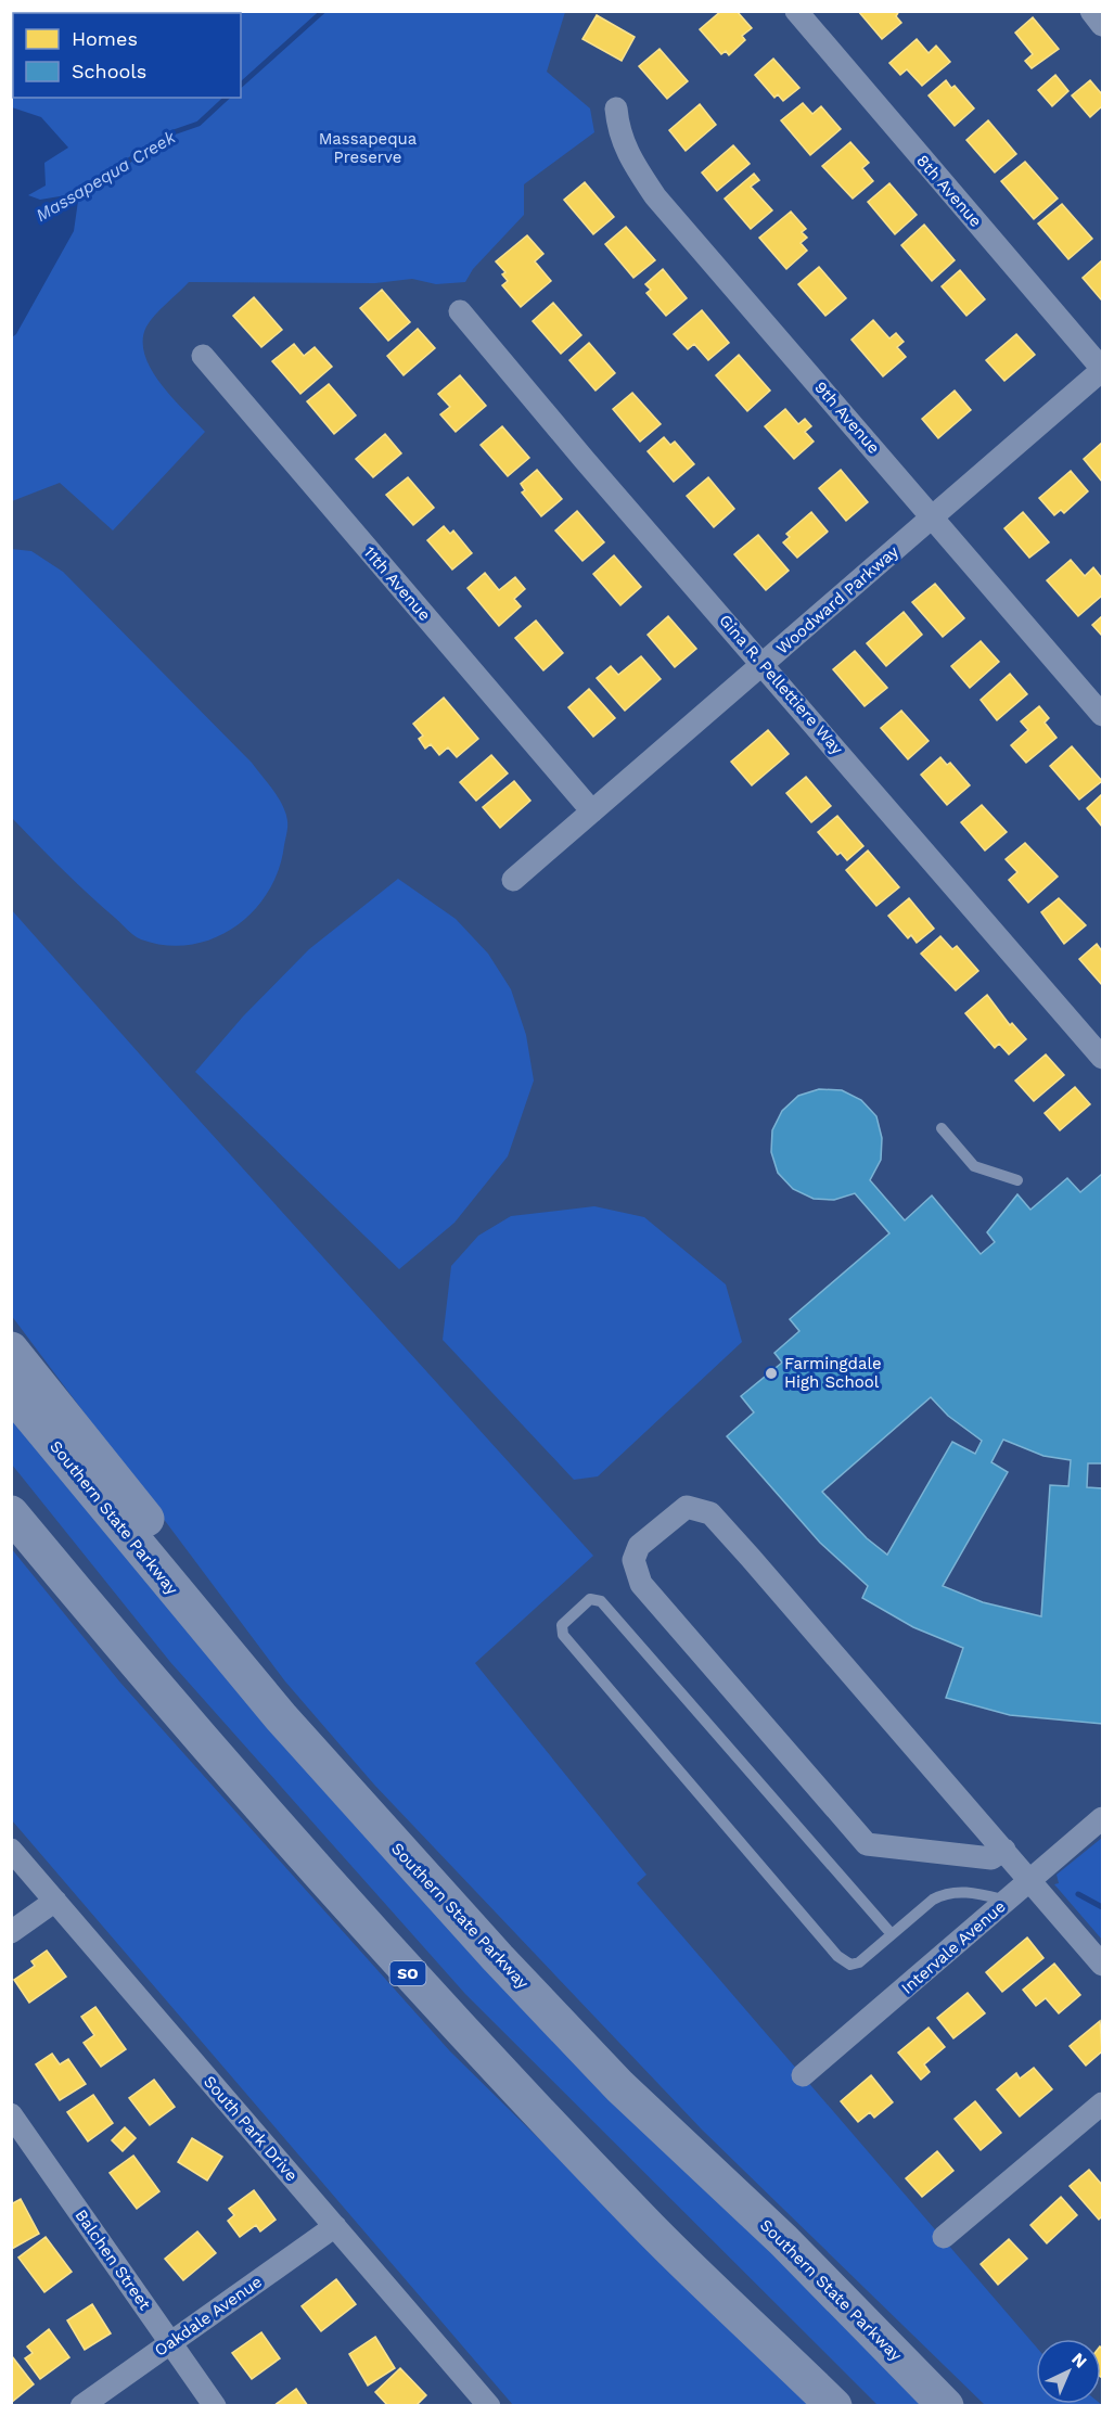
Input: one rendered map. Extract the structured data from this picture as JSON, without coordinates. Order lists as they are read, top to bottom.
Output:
{
  "streets": {
    "highway": ["Southern State Parkway", "SO"],
    "street": [
      "8th Avenue",
      "9th Avenue",
      "11th Avenue",
      "Woodward Parkway",
      "Gina R. Pellettiere Way",
      "Intervale Avenue",
      "South Park Drive",
      "Balchen Street",
      "Oakdale Avenue"
    ]
  },
  "crossings": [
    ["8th Avenue", "Woodward Parkway"],
    ["9th Avenue", "Woodward Parkway"],
    ["11th Avenue", "Woodward Parkway"],
    ["Woodward Parkway", "Gina R. Pellettiere Way"],
    ["South Park Drive", "Oakdale Avenue"],
    ["Balchen Street", "Oakdale Avenue"]
  ],
  "water": ["Massapequa Creek"],
  "parks": ["Massapequa Preserve"],
  "places": ["Farmingdale High School"],
  "legend": ["Homes", "Schools"],
  "north": "top right"
}
